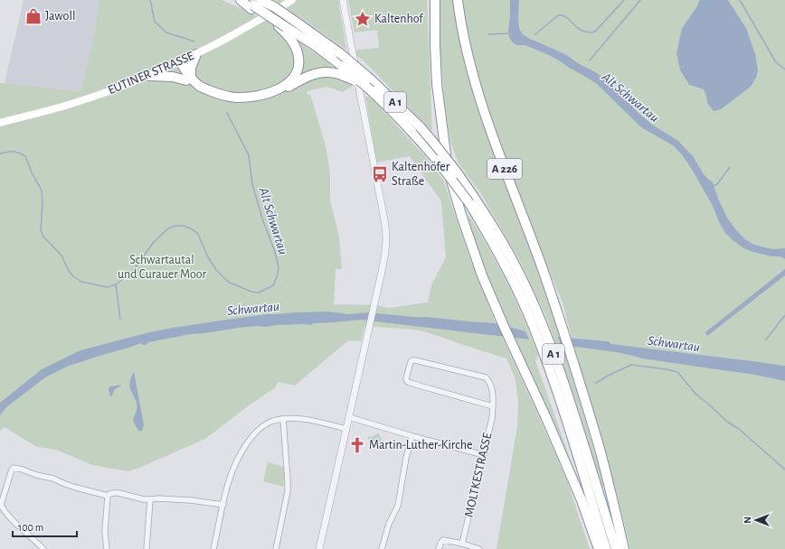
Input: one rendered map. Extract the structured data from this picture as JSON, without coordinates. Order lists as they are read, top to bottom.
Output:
{
  "streets": {
    "highway": ["A 1", "A 226"],
    "main road": ["EUTINER STRASSE"],
    "street": ["MOLTKESTRASSE"]
  },
  "water": ["Alt Schwartau", "Schwartau"],
  "parks": ["Schwartautal und Curauer Moor"],
  "places": {
    "shop": ["Jawoll"],
    "place": ["Kaltenhof"],
    "bus stop": ["Kaltenhöfer Straße"],
    "church": ["Martin-Luther-Kirche"]
  },
  "scale_bar": "100 m",
  "north": "left"
}
